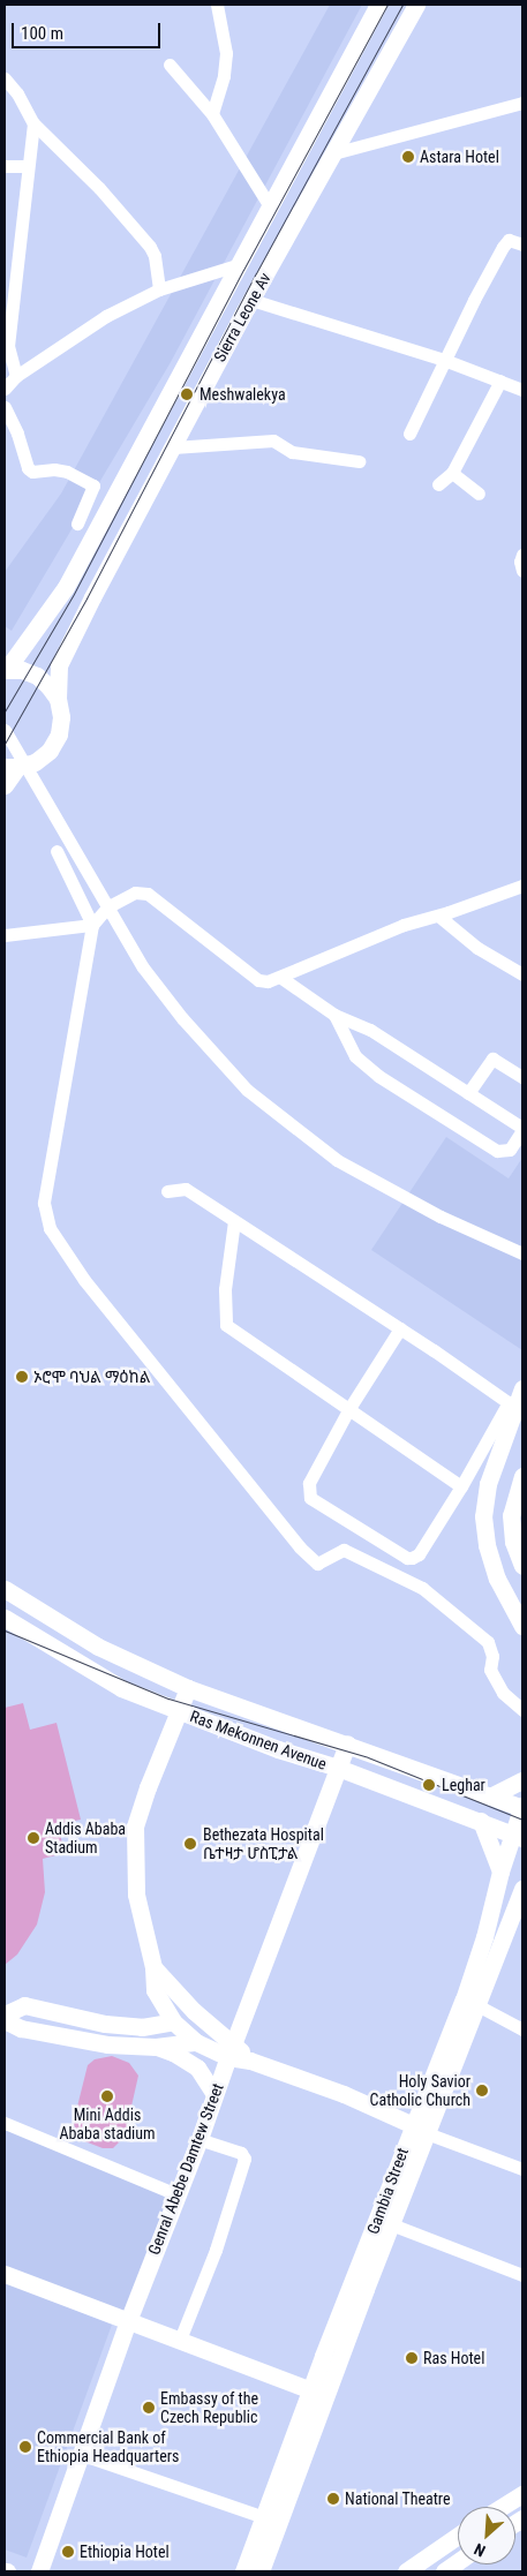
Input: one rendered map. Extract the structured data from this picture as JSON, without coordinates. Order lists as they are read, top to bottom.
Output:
{
  "streets": {
    "main road": [
      "Sierra Leone Av",
      "Ras Mekonnen Avenue",
      "Genral Abebe Damtew Street",
      "Gambia Street"
    ]
  },
  "crossings": [
    ["Ras Mekonnen Avenue", "Genral Abebe Damtew Street"],
    ["Ras Mekonnen Avenue", "Gambia Street"]
  ],
  "places": [
    "Astara Hotel",
    "Meshwalekya",
    "ኦሮሞ ባህል ማዕከል",
    "Leghar",
    "Addis Ababa Stadium",
    "Bethezata Hospital ቤተዛታ ሆስፒታል",
    "Holy Savior Catholic Church",
    "Mini Addis Ababa stadium",
    "Ras Hotel",
    "Embassy of the Czech Republic",
    "Commercial Bank of Ethiopia Headquarters",
    "National Theatre",
    "Ethiopia Hotel"
  ],
  "scale_bar": "100 m",
  "north": "bottom left"
}
